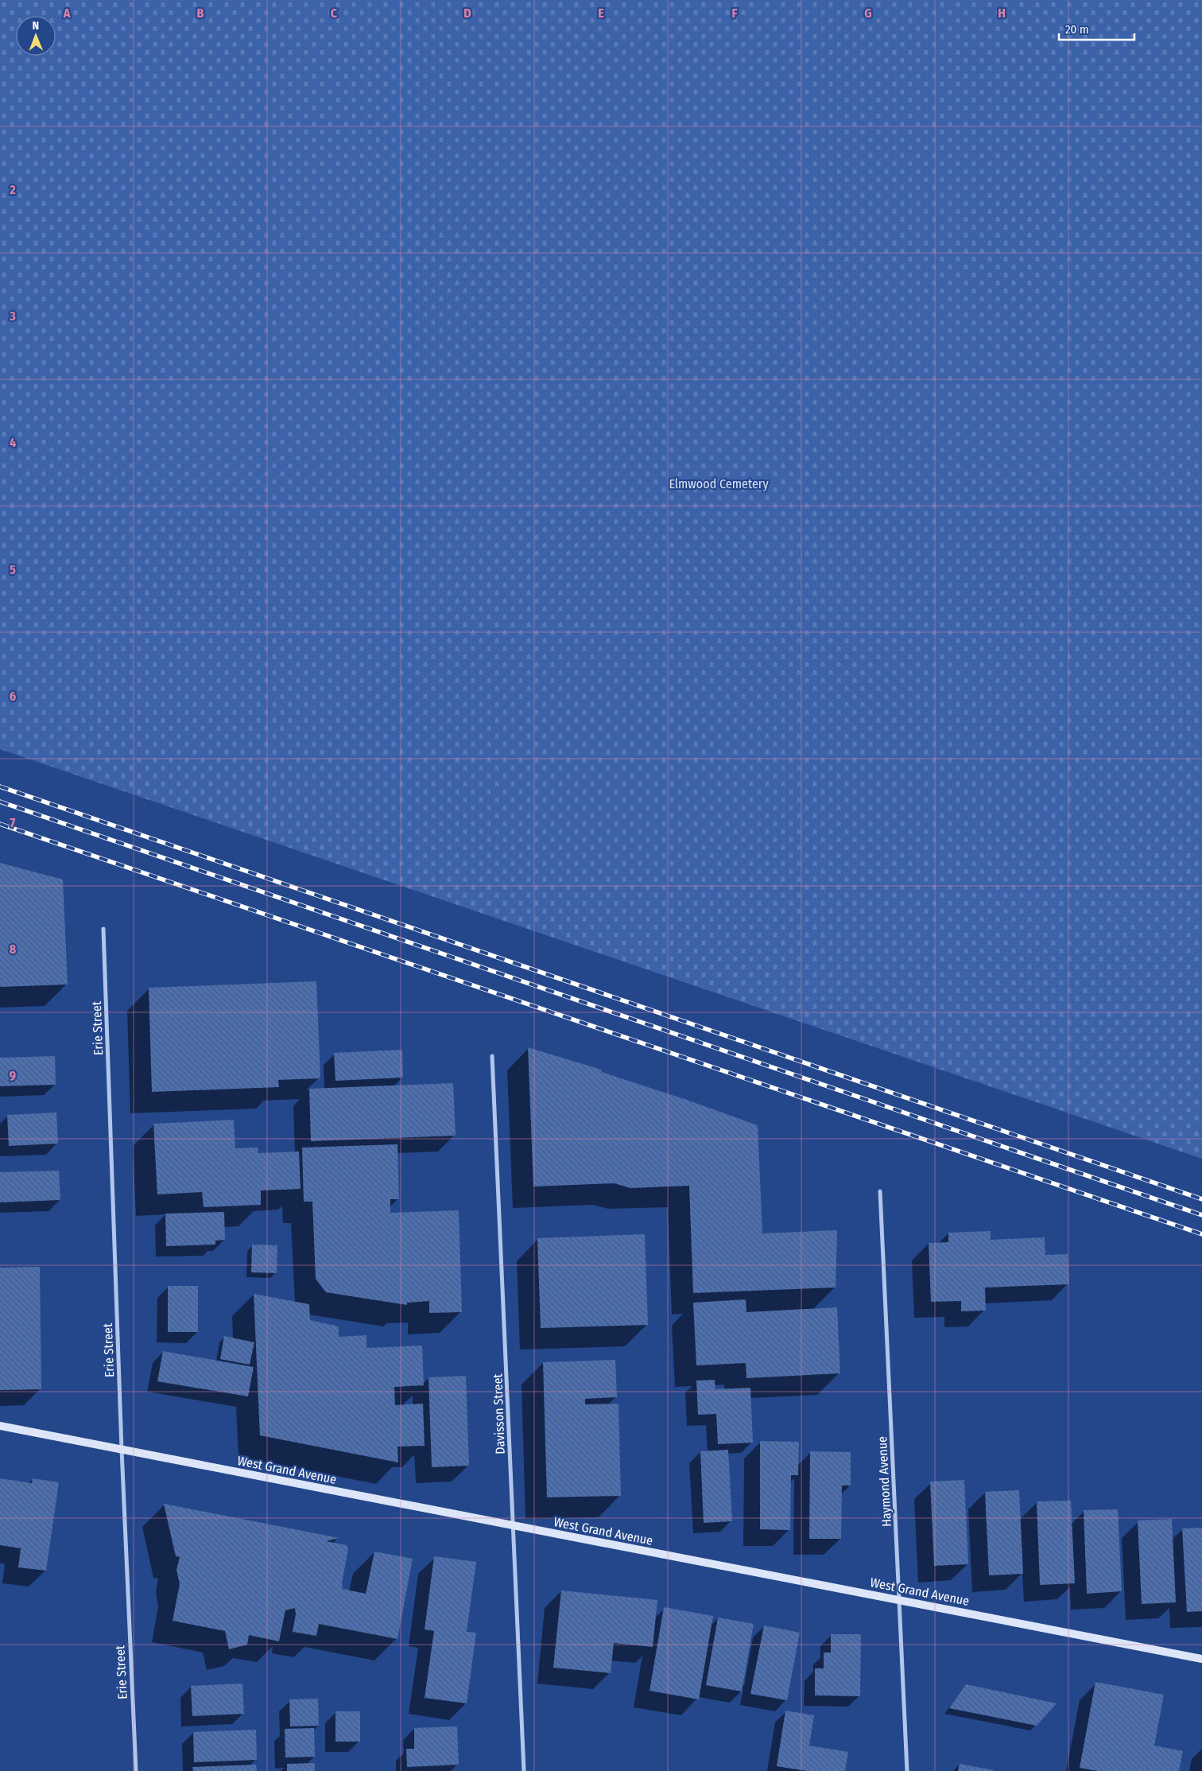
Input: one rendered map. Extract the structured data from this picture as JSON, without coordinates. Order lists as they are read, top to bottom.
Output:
{
  "streets": {
    "main road": ["West Grand Avenue"],
    "street": ["Erie Street", "Davisson Street", "Haymond Avenue"]
  },
  "crossings": [
    ["Erie Street", "West Grand Avenue"],
    ["Davisson Street", "West Grand Avenue"],
    ["West Grand Avenue", "Haymond Avenue"]
  ],
  "parks": ["Elmwood Cemetery"],
  "scale_bar": "20 m",
  "north": "top",
  "grid": {
    "columns": [
      "A",
      "B",
      "C",
      "D",
      "E",
      "F",
      "G",
      "H"
    ],
    "rows": [
      "2",
      "3",
      "4",
      "5",
      "6",
      "7",
      "8",
      "9"
    ]
  }
}
